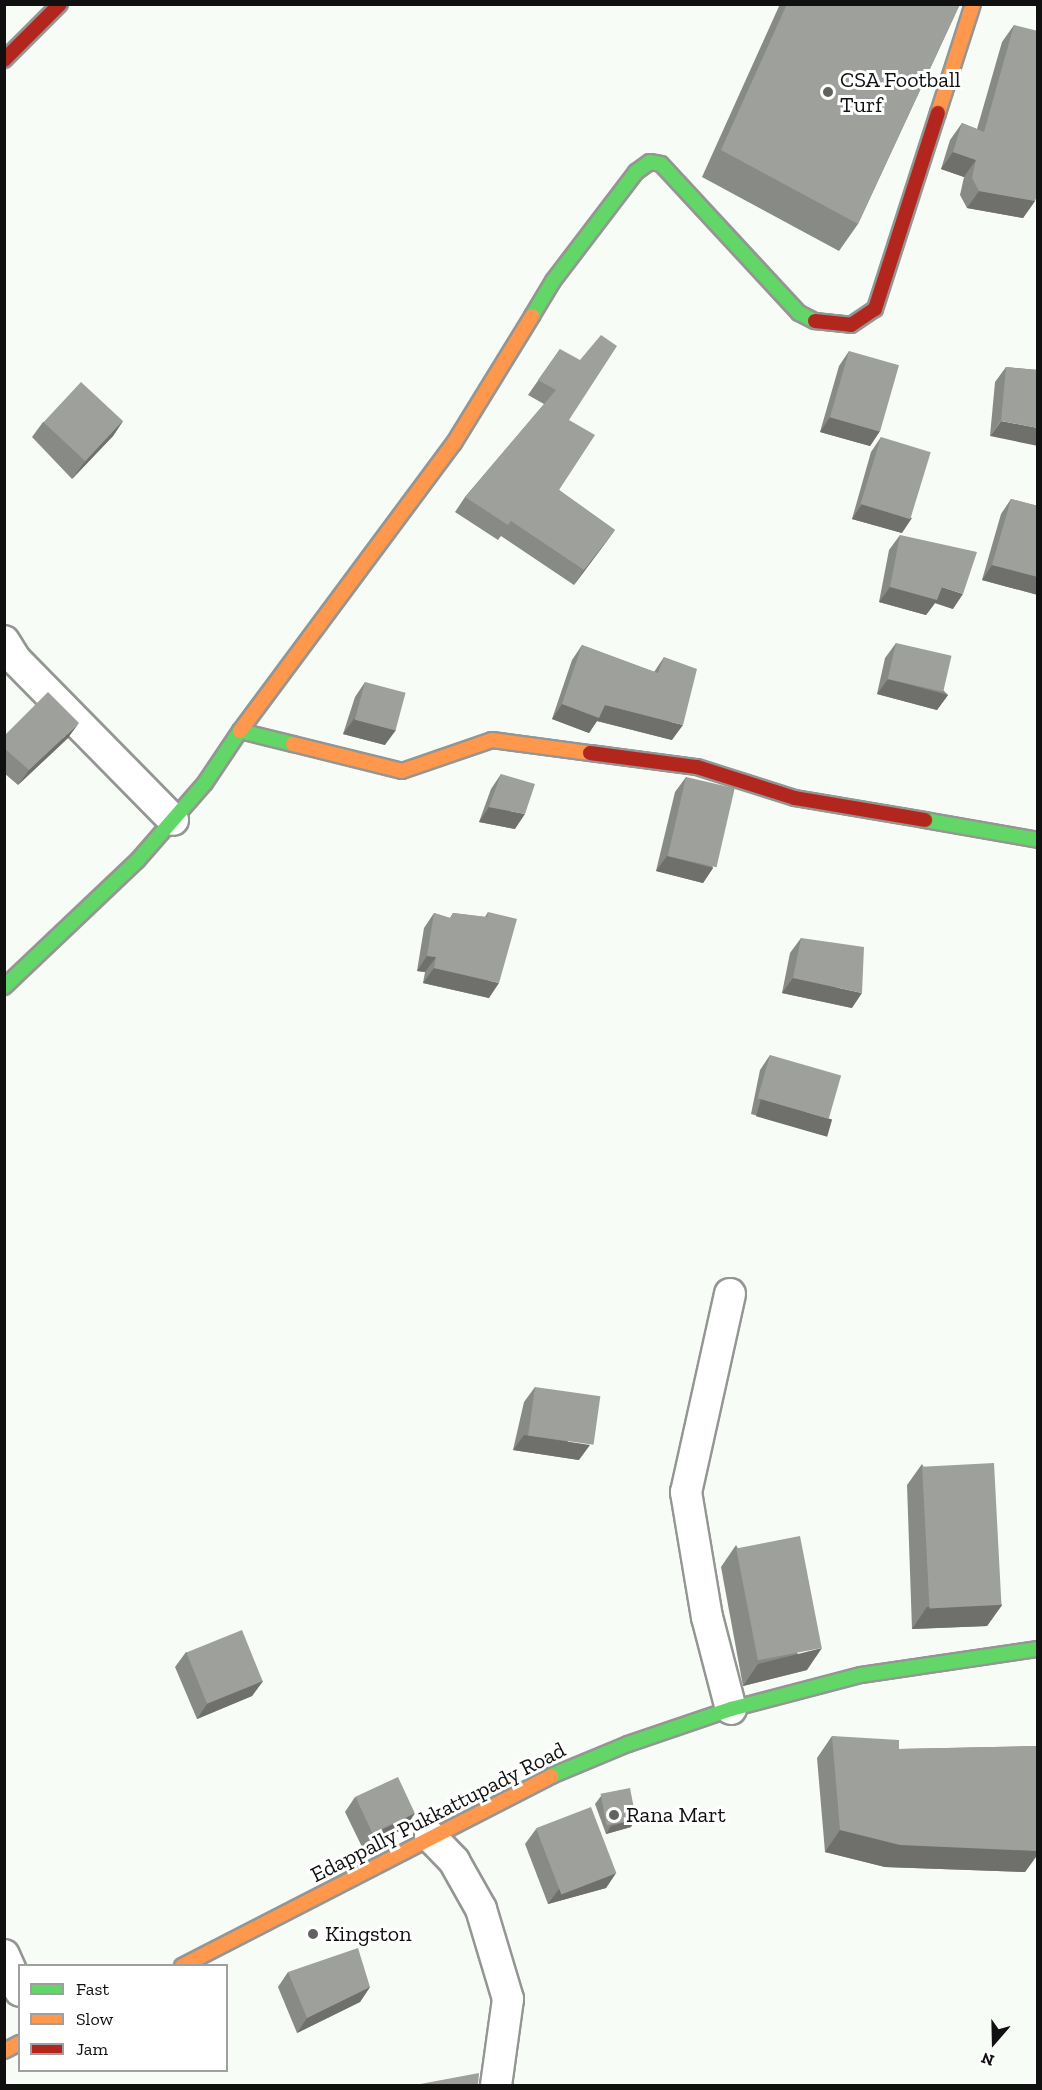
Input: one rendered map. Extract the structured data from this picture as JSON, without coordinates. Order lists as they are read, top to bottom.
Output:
{
  "streets": {
    "street": ["Edappally Pukkattupady Road"]
  },
  "places": ["CSA Football Turf", "Rana Mart", "Kingston"],
  "legend": ["Fast", "Slow", "Jam"],
  "north": "bottom"
}
